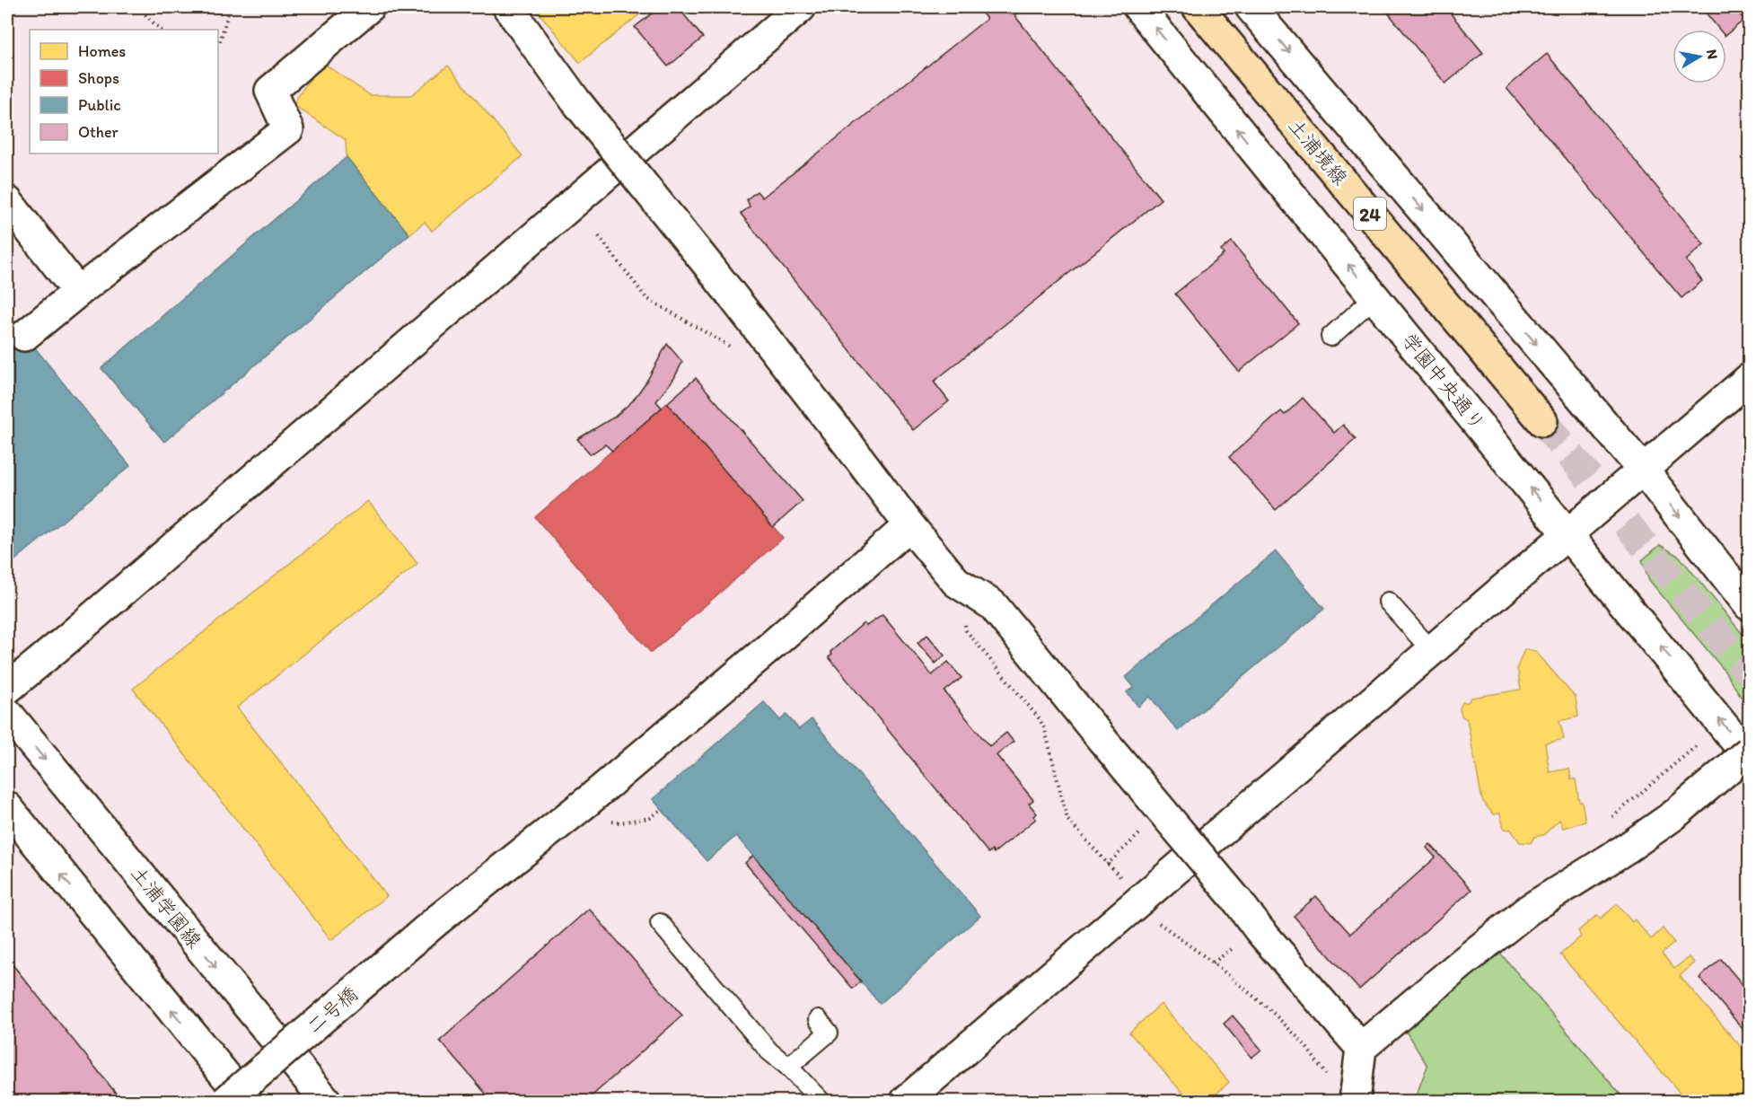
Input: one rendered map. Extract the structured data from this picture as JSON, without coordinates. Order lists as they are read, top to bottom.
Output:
{
  "streets": {
    "main road": ["土浦境線", "24"],
    "street": ["学園中央通り", "土浦学園線", "二号橋"]
  },
  "legend": [
    "Homes",
    "Shops",
    "Public",
    "Other"
  ],
  "north": "right"
}
